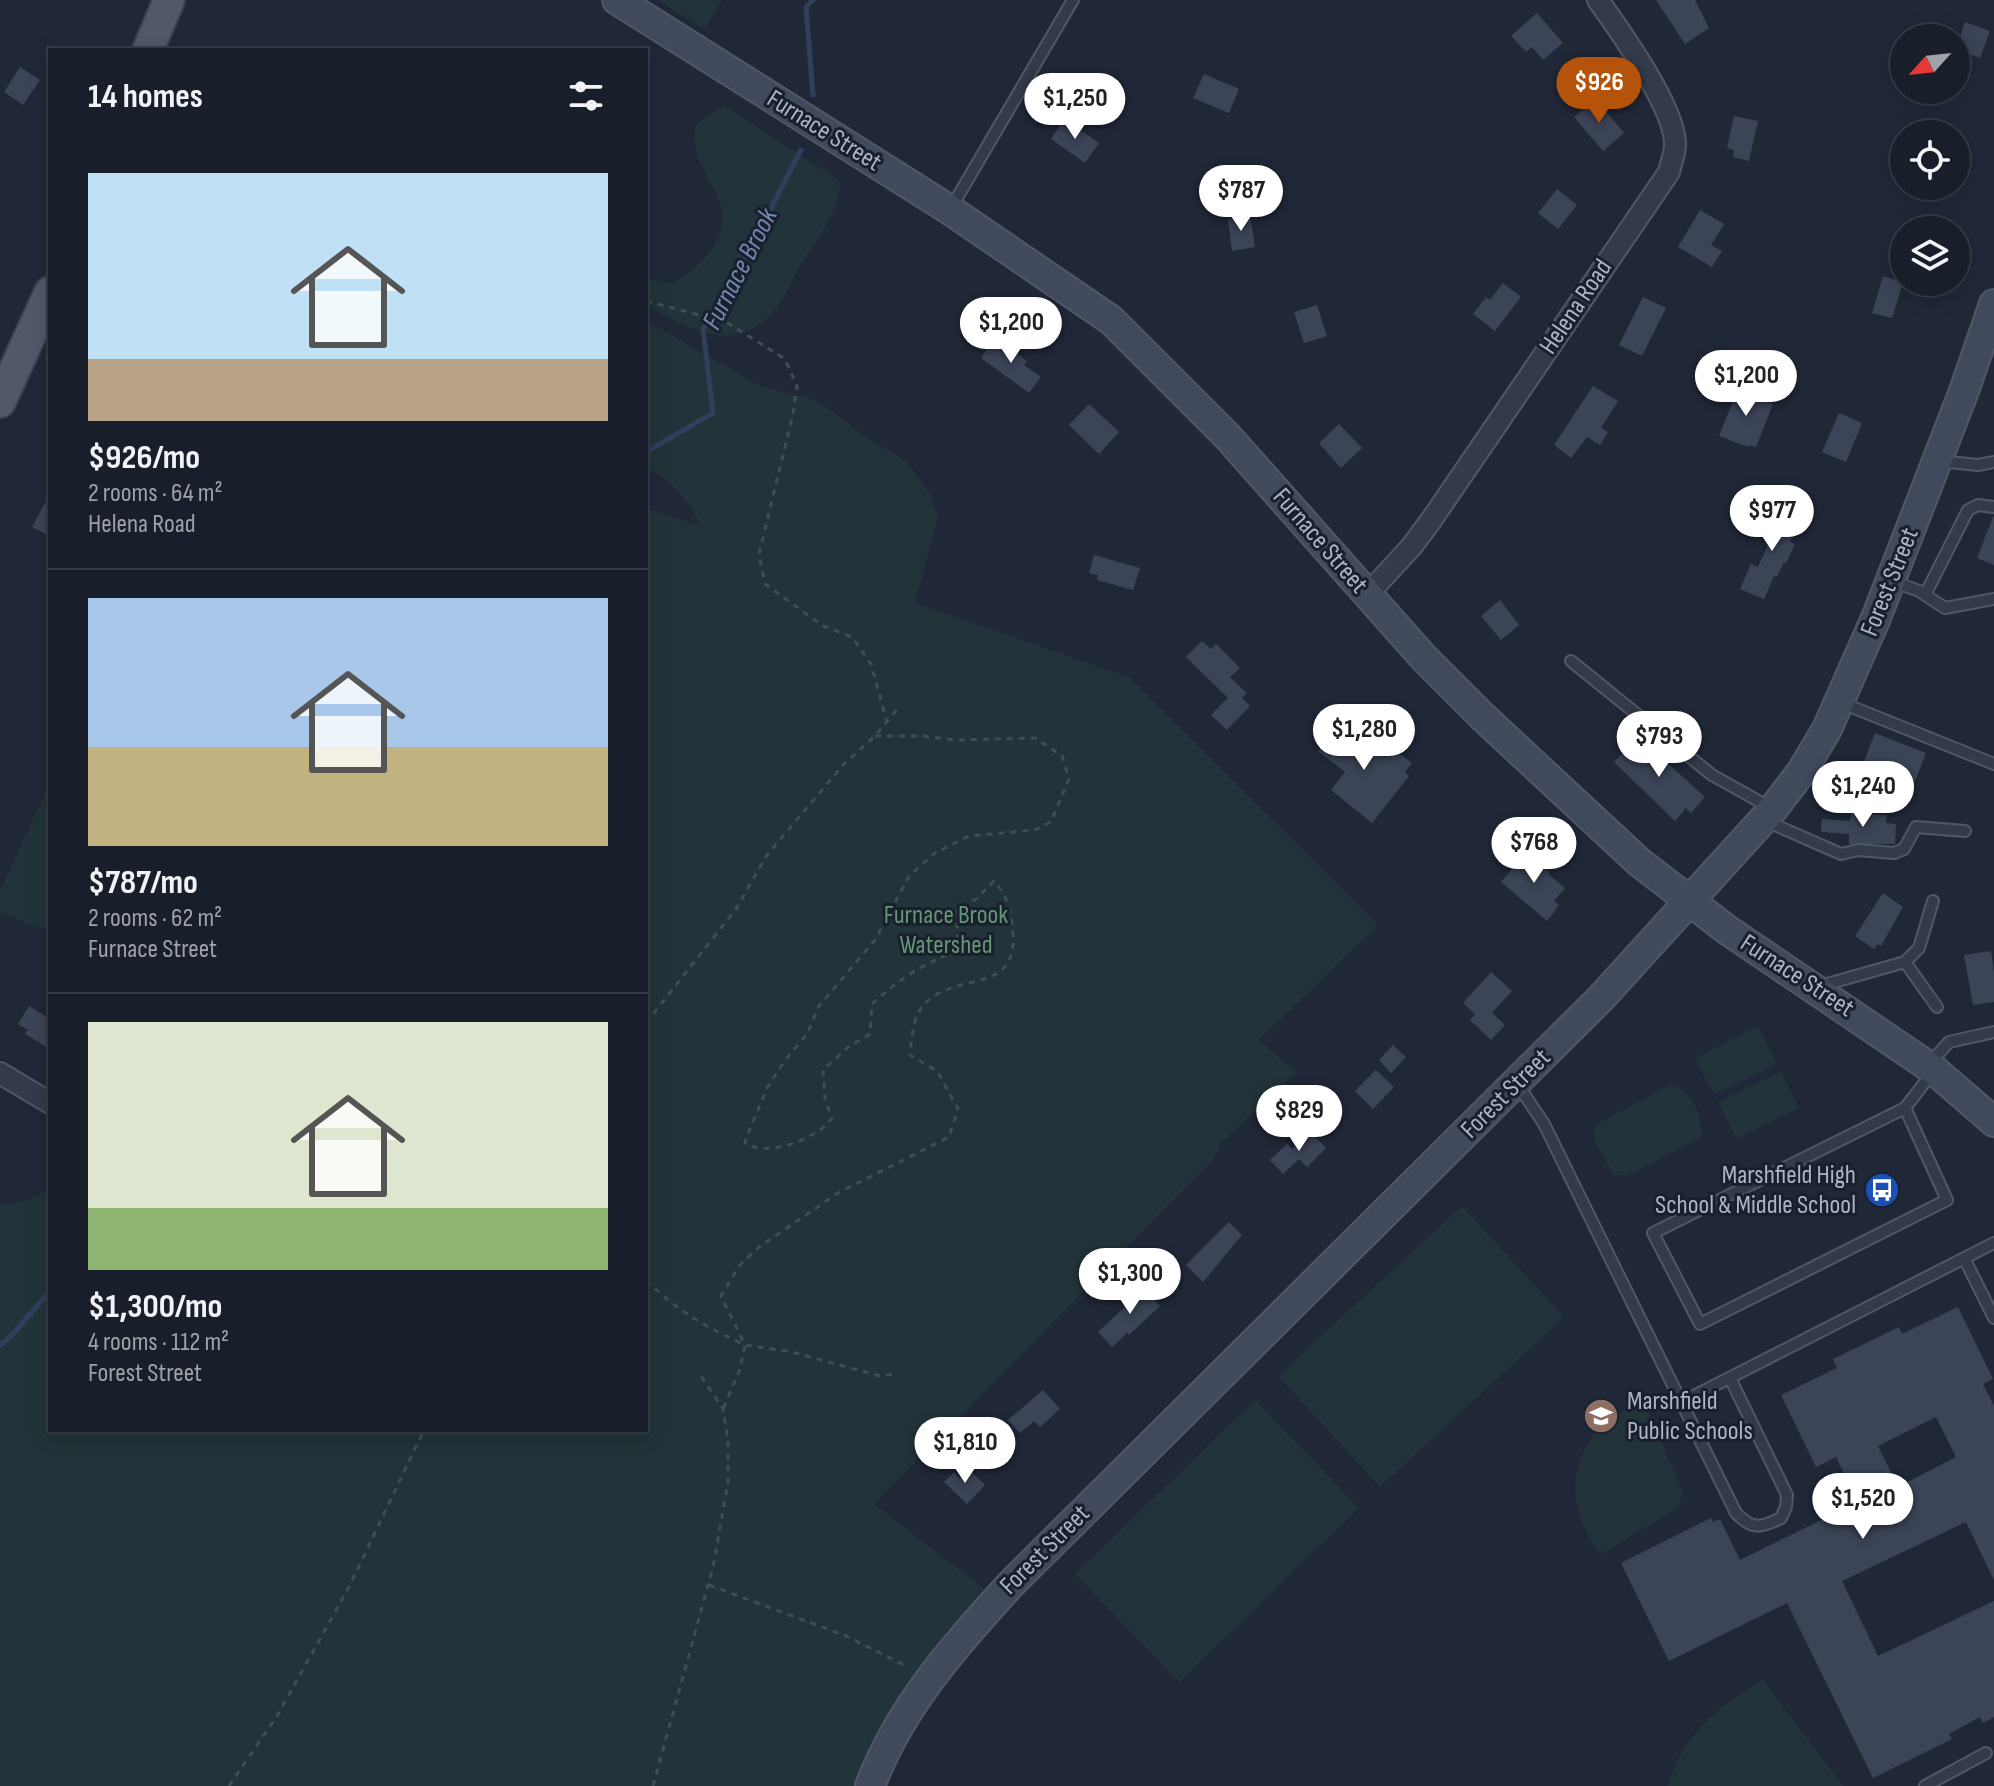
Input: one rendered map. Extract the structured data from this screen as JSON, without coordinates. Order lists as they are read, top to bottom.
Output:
{
  "streets": {
    "street": ["Furnace Street", "Helena Road", "Forest Street"]
  },
  "crossings": [
    ["Furnace Street", "Helena Road"],
    ["Furnace Street", "Forest Street"]
  ],
  "water": ["Furnace Brook"],
  "parks": ["Furnace Brook Watershed"],
  "places": {
    "bus stop": ["Marshfield High School & Middle School"],
    "school or university": ["Marshfield Public Schools"]
  },
  "north": "bottom left",
  "page": {
    "heading": "14 homes",
    "price": [
      "$926",
      "$1,250",
      "$787",
      "$1,200",
      "$1,200",
      "$977",
      "$1,280",
      "$793",
      "$1,240",
      "$768",
      "$829",
      "$1,300",
      "$1,810",
      "$1,520"
    ],
    "list": [
      {
        "name": "$926/mo",
        "note": "2 rooms · 64 m² · Helena Road"
      },
      {
        "name": "$787/mo",
        "note": "2 rooms · 62 m² · Furnace Street"
      },
      {
        "name": "$1,300/mo",
        "note": "4 rooms · 112 m² · Forest Street"
      }
    ]
  }
}
